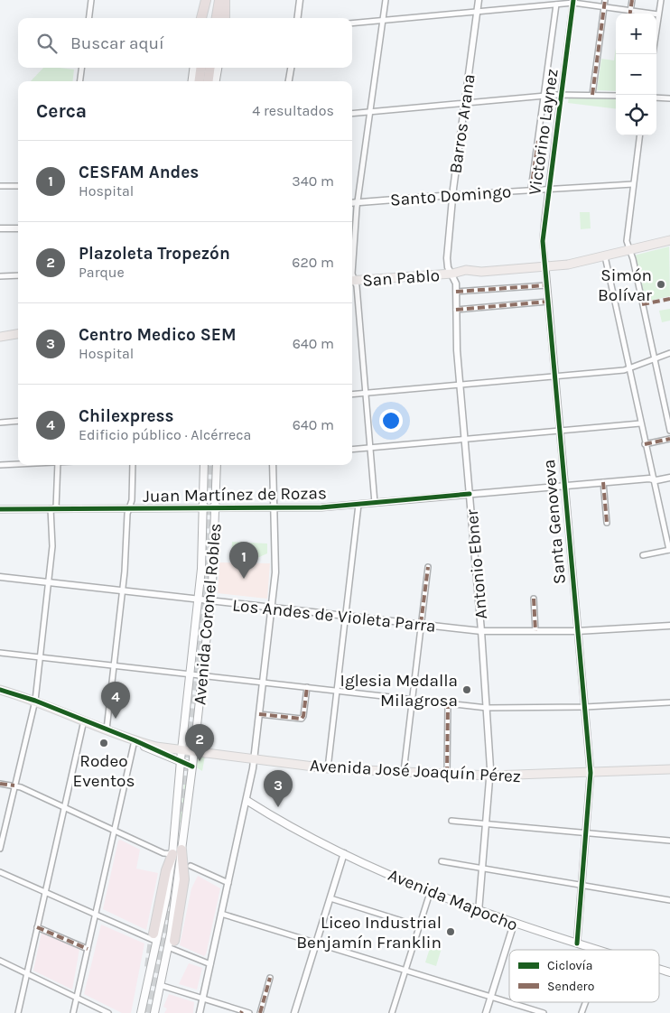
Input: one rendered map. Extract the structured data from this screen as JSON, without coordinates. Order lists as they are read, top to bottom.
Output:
{
  "streets": {
    "main road": [
      "San Pablo",
      "Avenida Coronel Robles",
      "Avenida José Joaquín Pérez",
      "Avenida Mapocho"
    ],
    "street": [
      "Barros Arana",
      "Victorino Laynez",
      "Santo Domingo",
      "Juan Martínez de Rozas",
      "Santa Genoveva",
      "Antonio Ebner",
      "Los Andes de Violeta Parra"
    ]
  },
  "crossings": [
    ["Barros Arana", "Santo Domingo"],
    ["Barros Arana", "San Pablo"],
    ["Barros Arana", "Antonio Ebner"],
    ["Victorino Laynez", "Santo Domingo"],
    ["Victorino Laynez", "San Pablo"],
    ["Victorino Laynez", "Santa Genoveva"],
    ["San Pablo", "Santa Genoveva"],
    ["San Pablo", "Antonio Ebner"],
    ["Juan Martínez de Rozas", "Santa Genoveva"],
    ["Juan Martínez de Rozas", "Antonio Ebner"],
    ["Juan Martínez de Rozas", "Avenida Coronel Robles"],
    ["Santa Genoveva", "Los Andes de Violeta Parra"],
    ["Santa Genoveva", "Avenida José Joaquín Pérez"],
    ["Santa Genoveva", "Avenida Mapocho"],
    ["Antonio Ebner", "Los Andes de Violeta Parra"],
    ["Antonio Ebner", "Avenida José Joaquín Pérez"],
    ["Antonio Ebner", "Avenida Mapocho"],
    ["Avenida Coronel Robles", "Los Andes de Violeta Parra"],
    ["Avenida Coronel Robles", "Avenida José Joaquín Pérez"]
  ],
  "places": [
    "Simón Bolívar",
    "Iglesia Medalla Milagrosa",
    "Rodeo Eventos",
    "Liceo Industrial Benjamín Franklin"
  ],
  "legend": ["Ciclovía", "Sendero"],
  "page": {
    "map_buttons": ["+", "−"],
    "search": "Buscar aquí",
    "heading": ["Cerca", "4 resultados"],
    "list": [
      {
        "mark": "1",
        "name": "CESFAM Andes",
        "note": "Hospital",
        "value": "340 m"
      },
      {
        "mark": "2",
        "name": "Plazoleta Tropezón",
        "note": "Parque",
        "value": "620 m"
      },
      {
        "mark": "3",
        "name": "Centro Medico SEM",
        "note": "Hospital",
        "value": "640 m"
      },
      {
        "mark": "4",
        "name": "Chilexpress",
        "note": "Edificio público · Alcérreca",
        "value": "640 m"
      }
    ],
    "pins": [
      "1",
      "4",
      "2",
      "3"
    ]
  }
}
